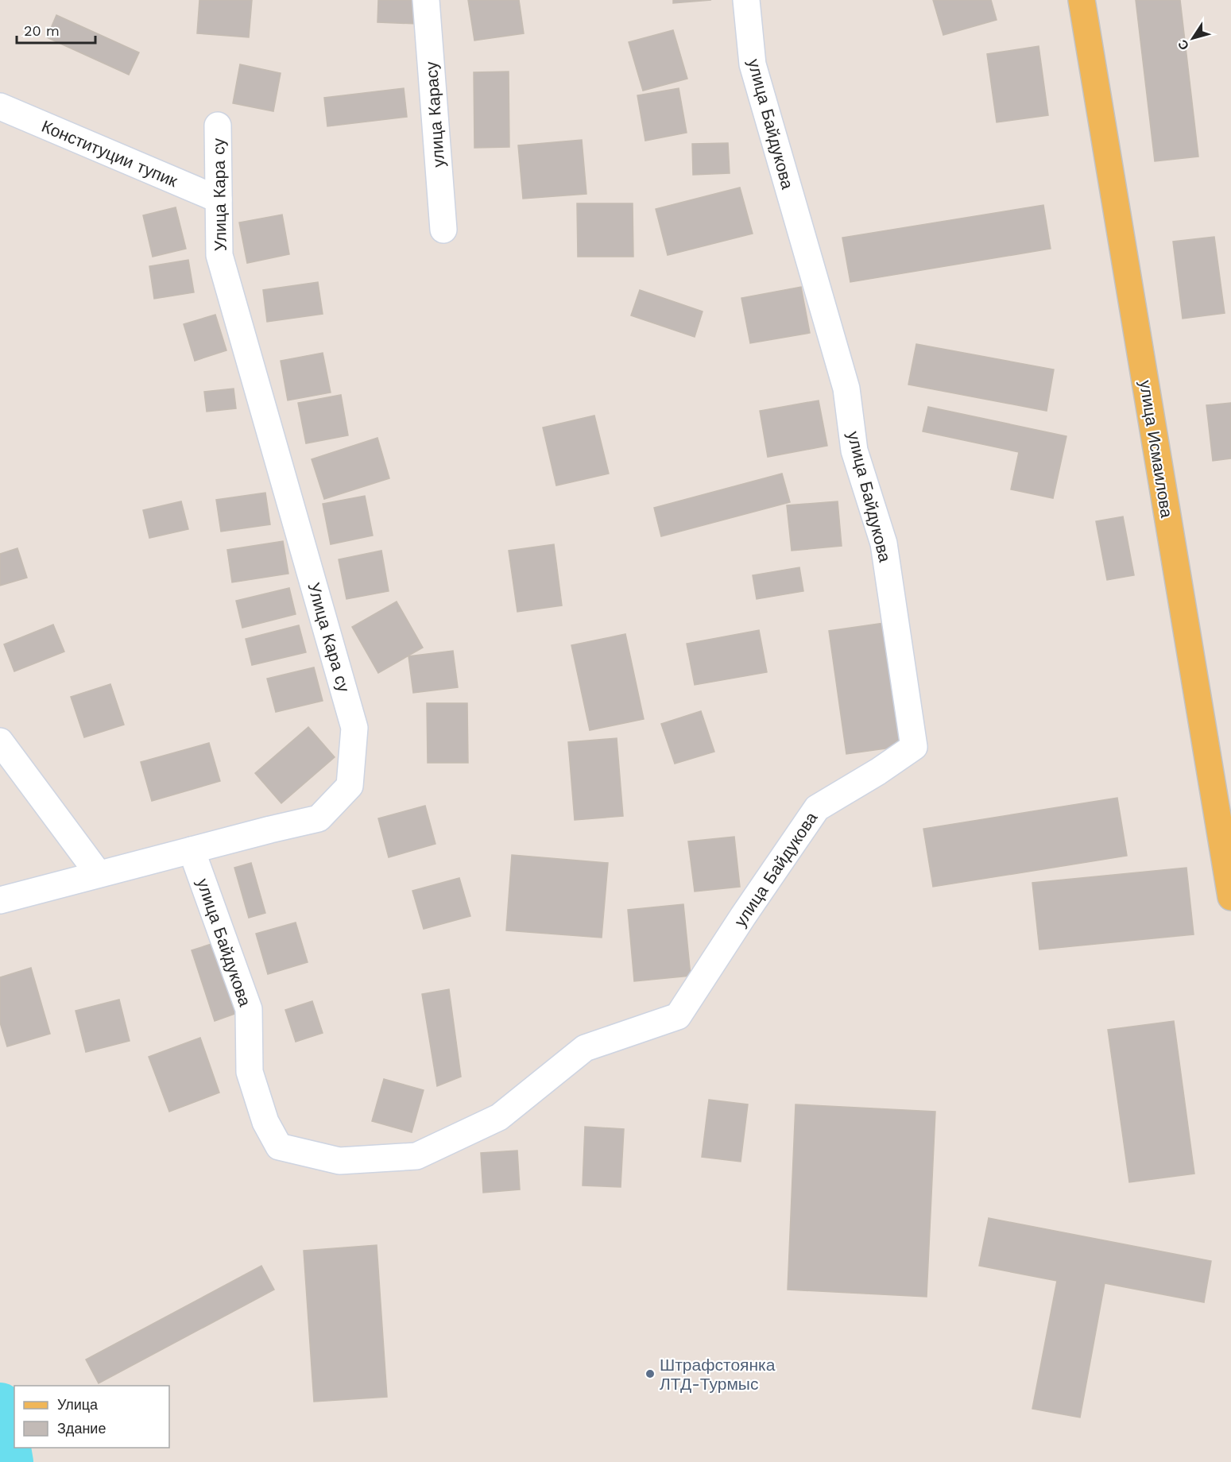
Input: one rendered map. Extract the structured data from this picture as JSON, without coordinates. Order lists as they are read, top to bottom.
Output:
{
  "streets": {
    "main road": ["улица Исмаилова"],
    "street": [
      "улица Карасу",
      "улица Байдукова",
      "Конституции тупик",
      "Улица Кара су"
    ]
  },
  "crossings": [
    ["улица Байдукова", "Улица Кара су"],
    ["Конституции тупик", "Улица Кара су"]
  ],
  "places": ["Штрафстоянка ЛТД-Турмыс"],
  "legend": ["Улица", "Здание"],
  "scale_bar": "20 m",
  "north": "bottom left"
}
